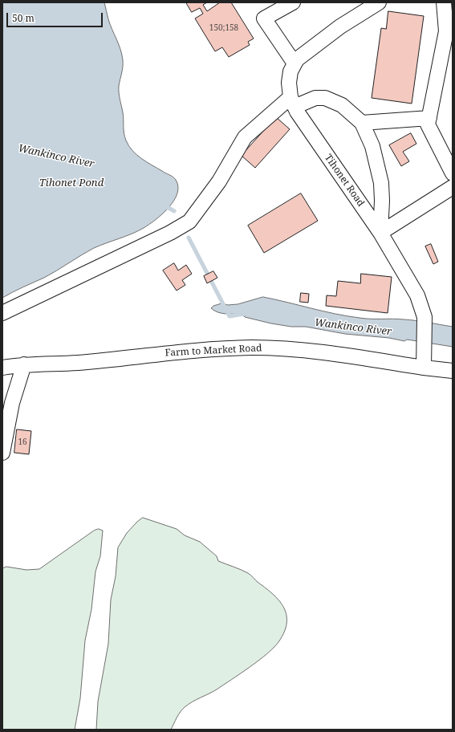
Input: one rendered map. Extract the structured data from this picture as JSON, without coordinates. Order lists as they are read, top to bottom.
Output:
{
  "streets": {
    "street": ["Tihonet Road", "Farm to Market Road"]
  },
  "crossings": [
    ["Tihonet Road", "Farm to Market Road"]
  ],
  "water": ["Wankinco River", "Tihonet Pond"],
  "house_numbers": ["150;158", "16"],
  "scale_bar": "50 m"
}
